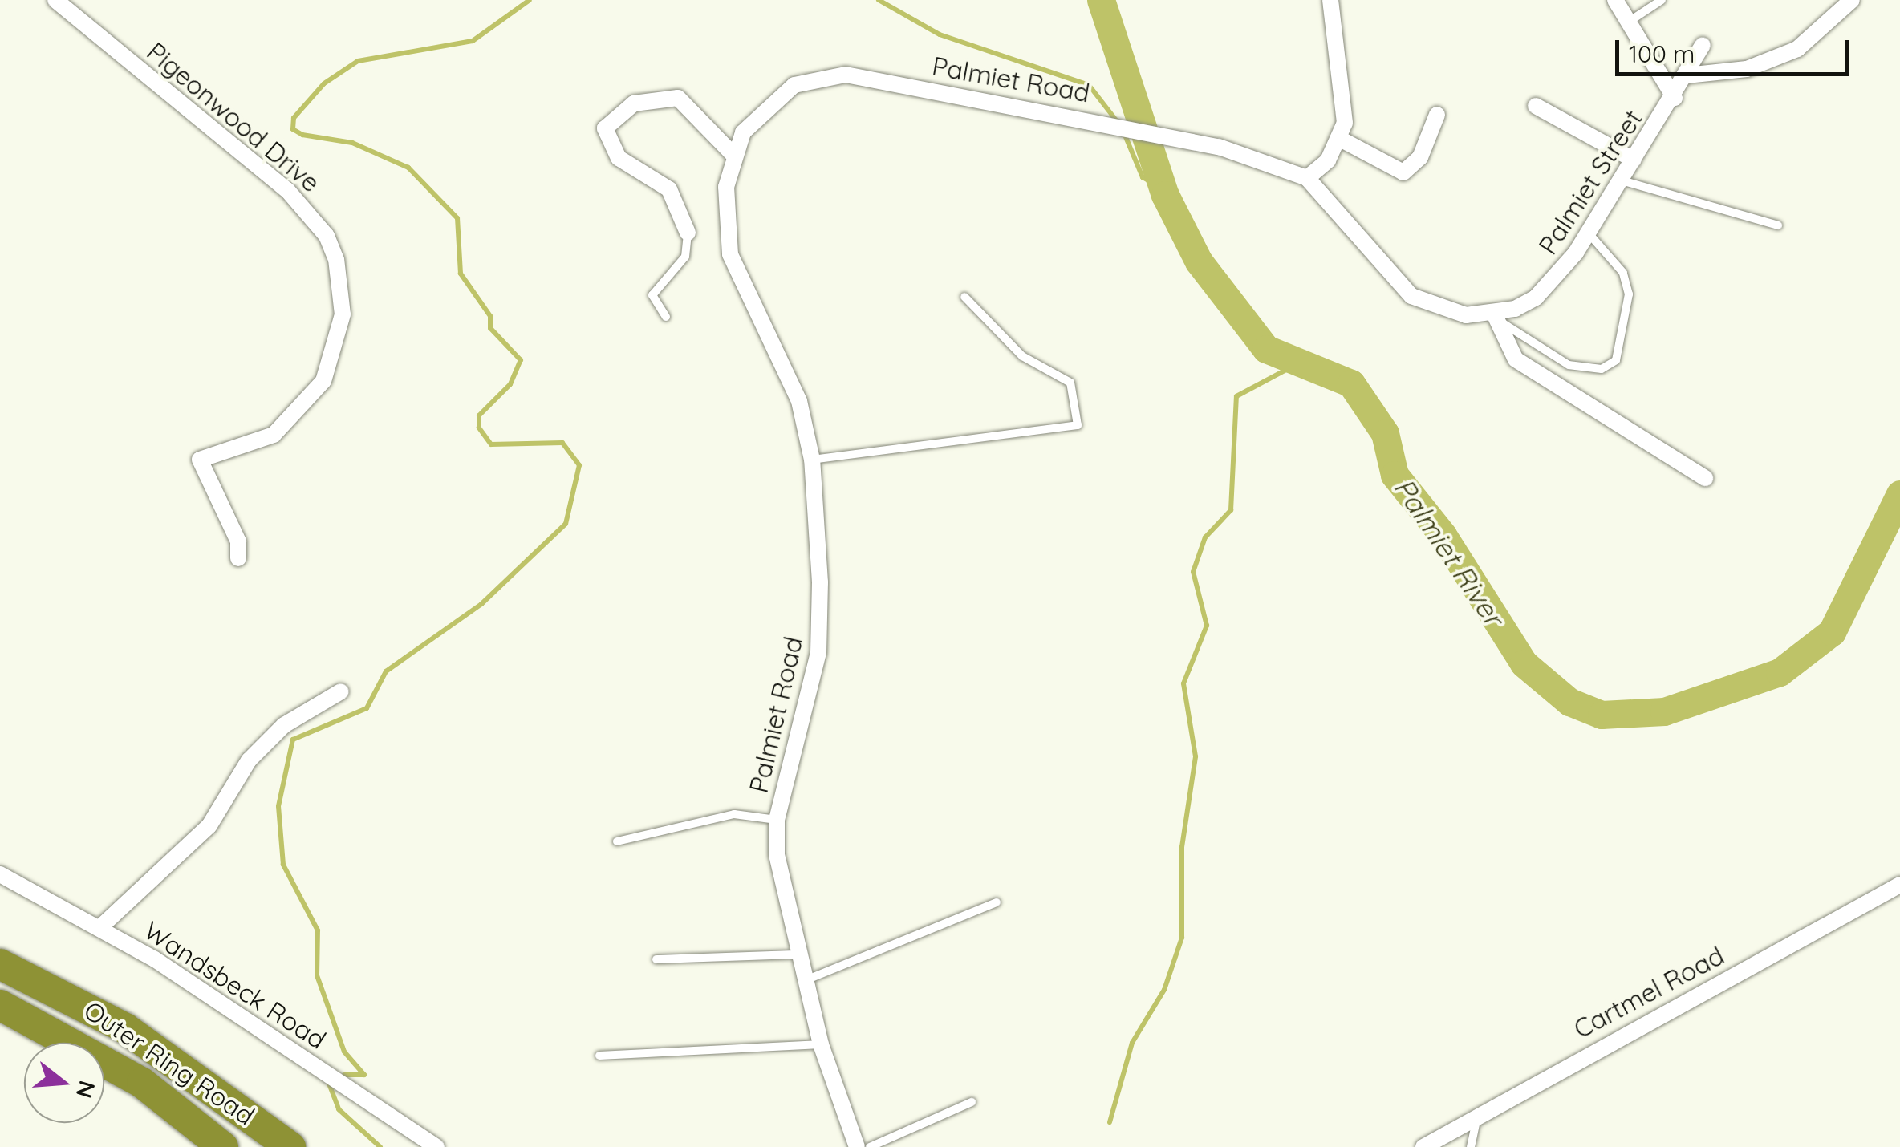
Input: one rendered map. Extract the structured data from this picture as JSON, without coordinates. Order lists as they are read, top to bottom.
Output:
{
  "streets": {
    "highway": ["Outer Ring Road"],
    "street": [
      "Palmiet Road",
      "Pigeonwood Drive",
      "Palmiet Street",
      "Wandsbeck Road",
      "Cartmel Road"
    ]
  },
  "crossings": [
    ["Palmiet Road", "Palmiet Street"]
  ],
  "water": ["Palmiet River"],
  "scale_bar": "100 m",
  "north": "right"
}
